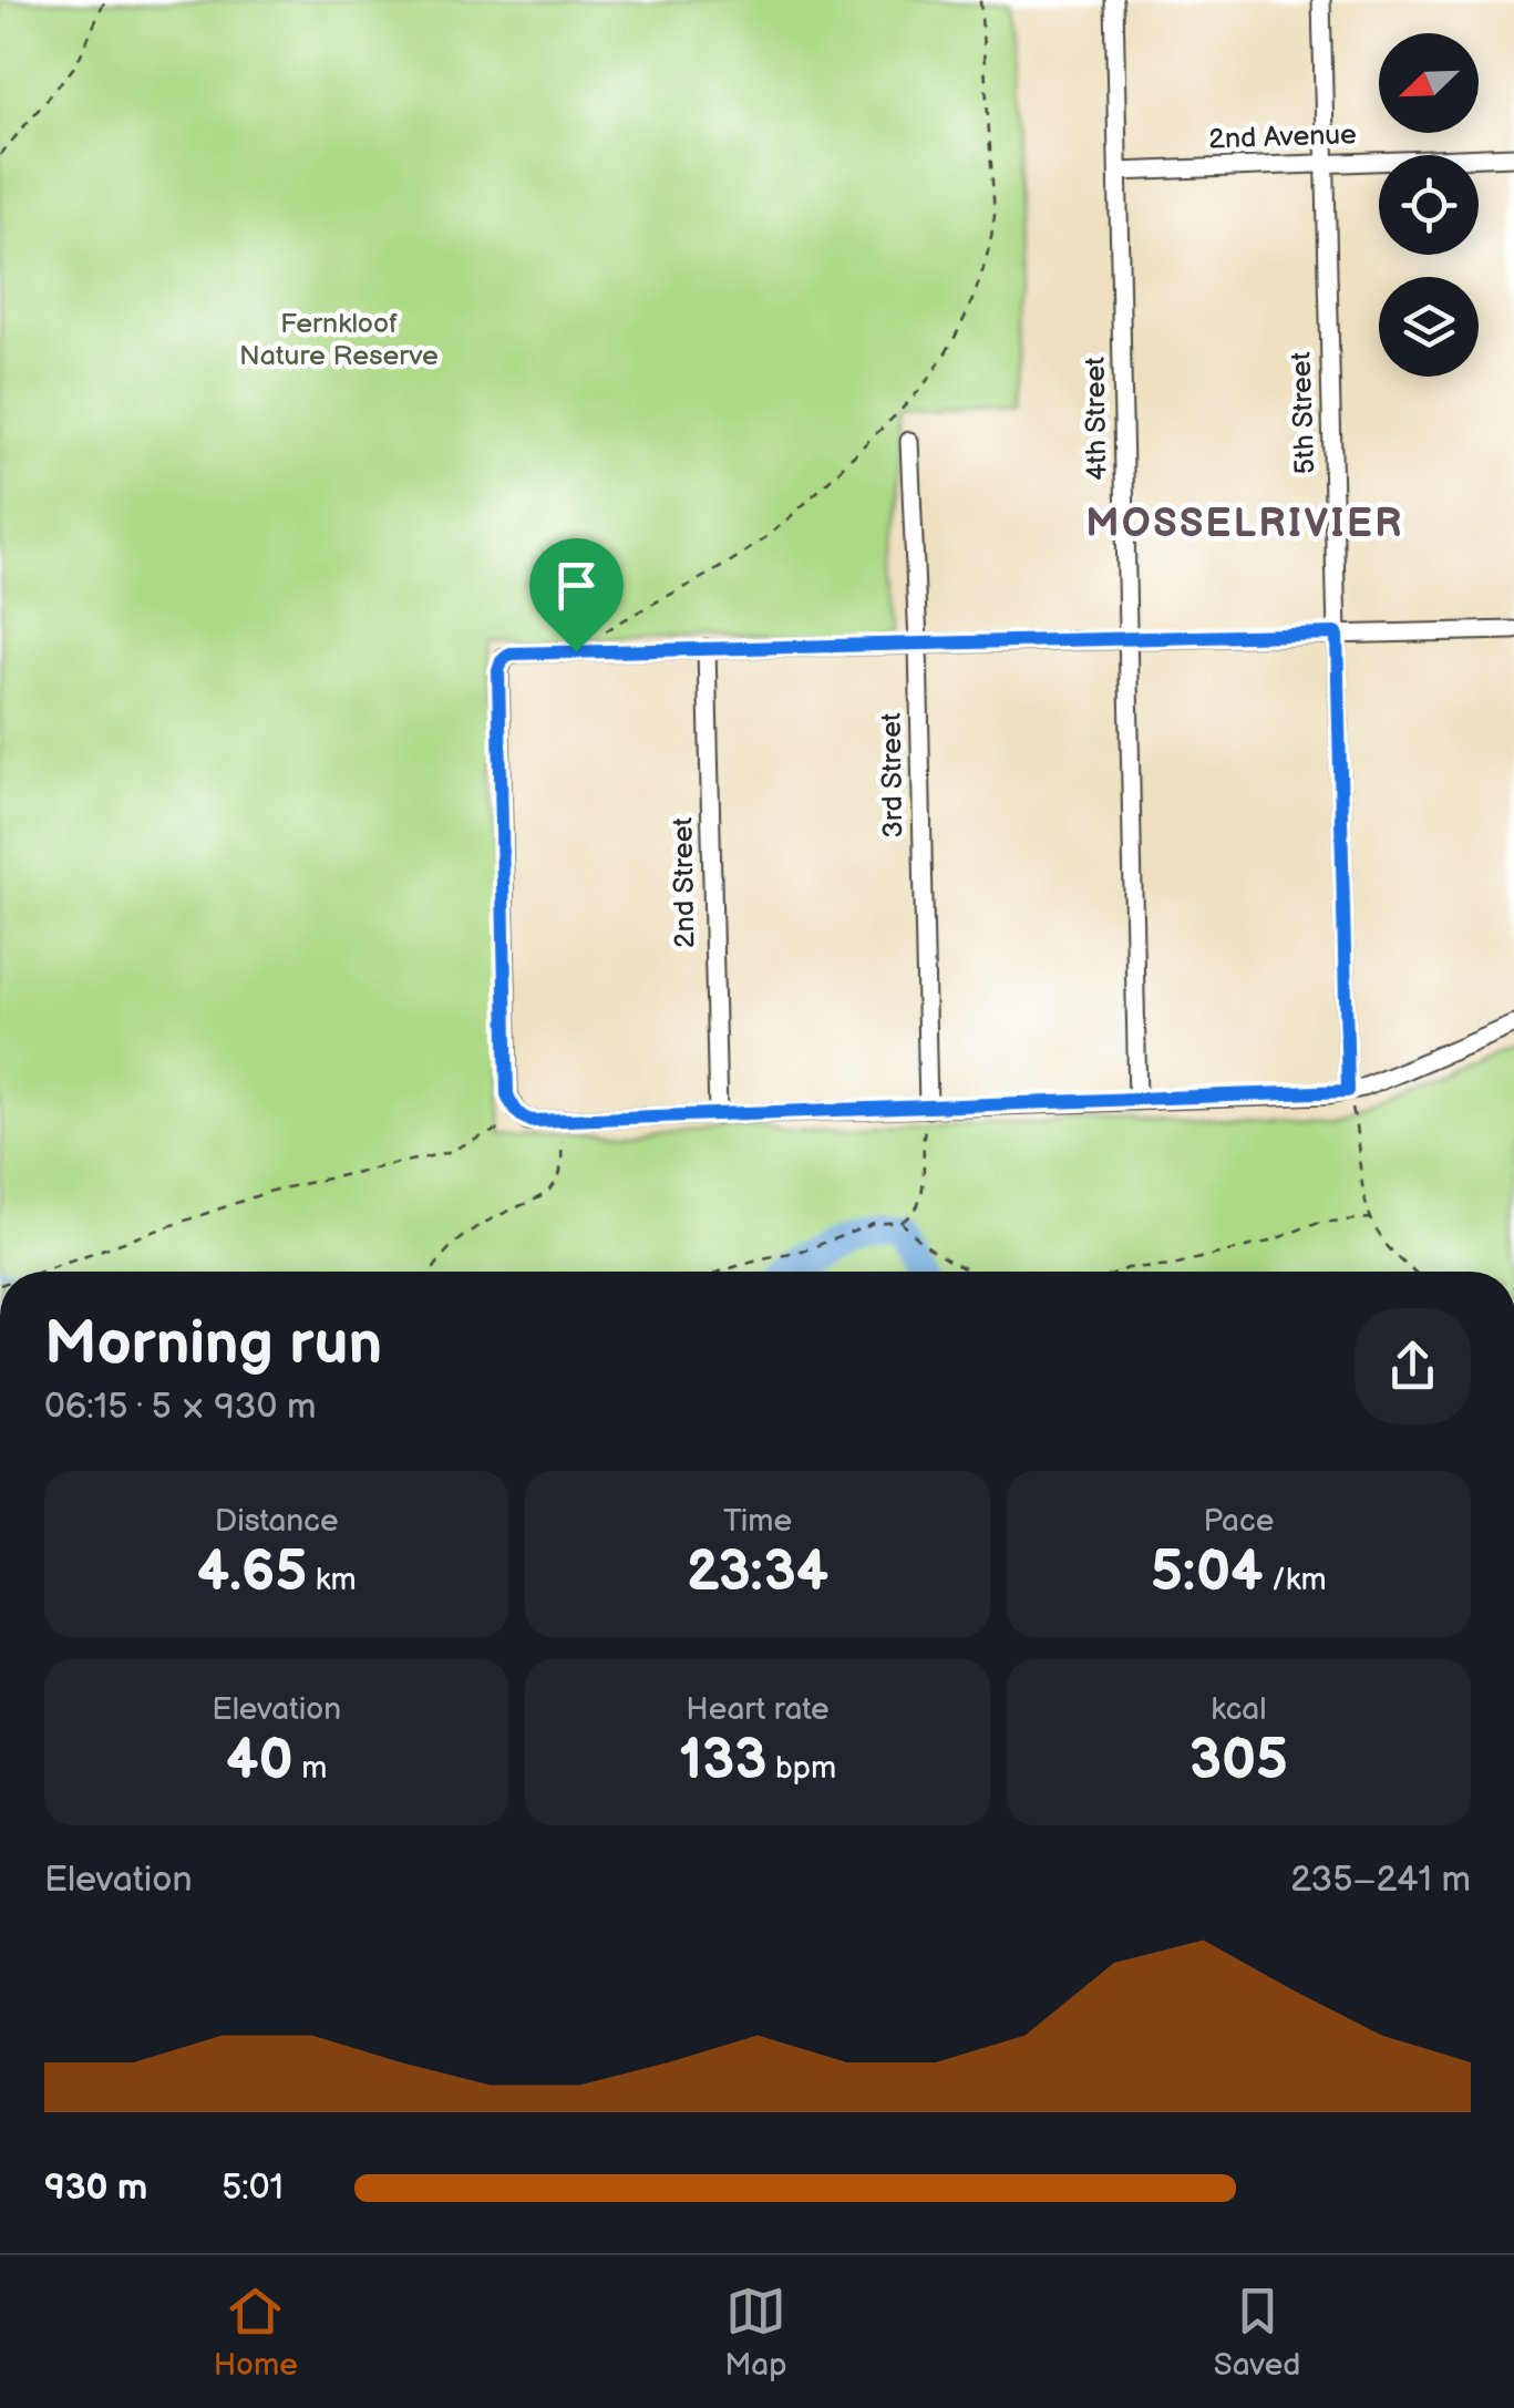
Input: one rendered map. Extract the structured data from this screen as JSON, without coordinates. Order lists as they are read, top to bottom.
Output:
{
  "streets": {
    "street": [
      "2nd Avenue",
      "5th Street",
      "4th Street",
      "3rd Street",
      "2nd Street"
    ]
  },
  "crossings": [
    ["2nd Avenue", "5th Street"],
    ["2nd Avenue", "4th Street"]
  ],
  "districts": ["MOSSELRIVIER"],
  "parks": ["Fernkloof Nature Reserve"],
  "north": "bottom left",
  "page": {
    "heading": ["Morning run", "06:15 · 5 × 930 m"],
    "stats": [
      ["Distance", "4.65 km"],
      ["Time", "23:34"],
      ["Pace", "5:04 /km"],
      ["Elevation", "40 m"],
      ["Heart rate", "133 bpm"],
      ["kcal", "305"]
    ],
    "chart": ["Elevation", "235–241 m"],
    "list": [
      {
        "name": "930 m",
        "note": "5:01"
      }
    ],
    "tabs": ["Home", "Map", "Saved"]
  }
}
